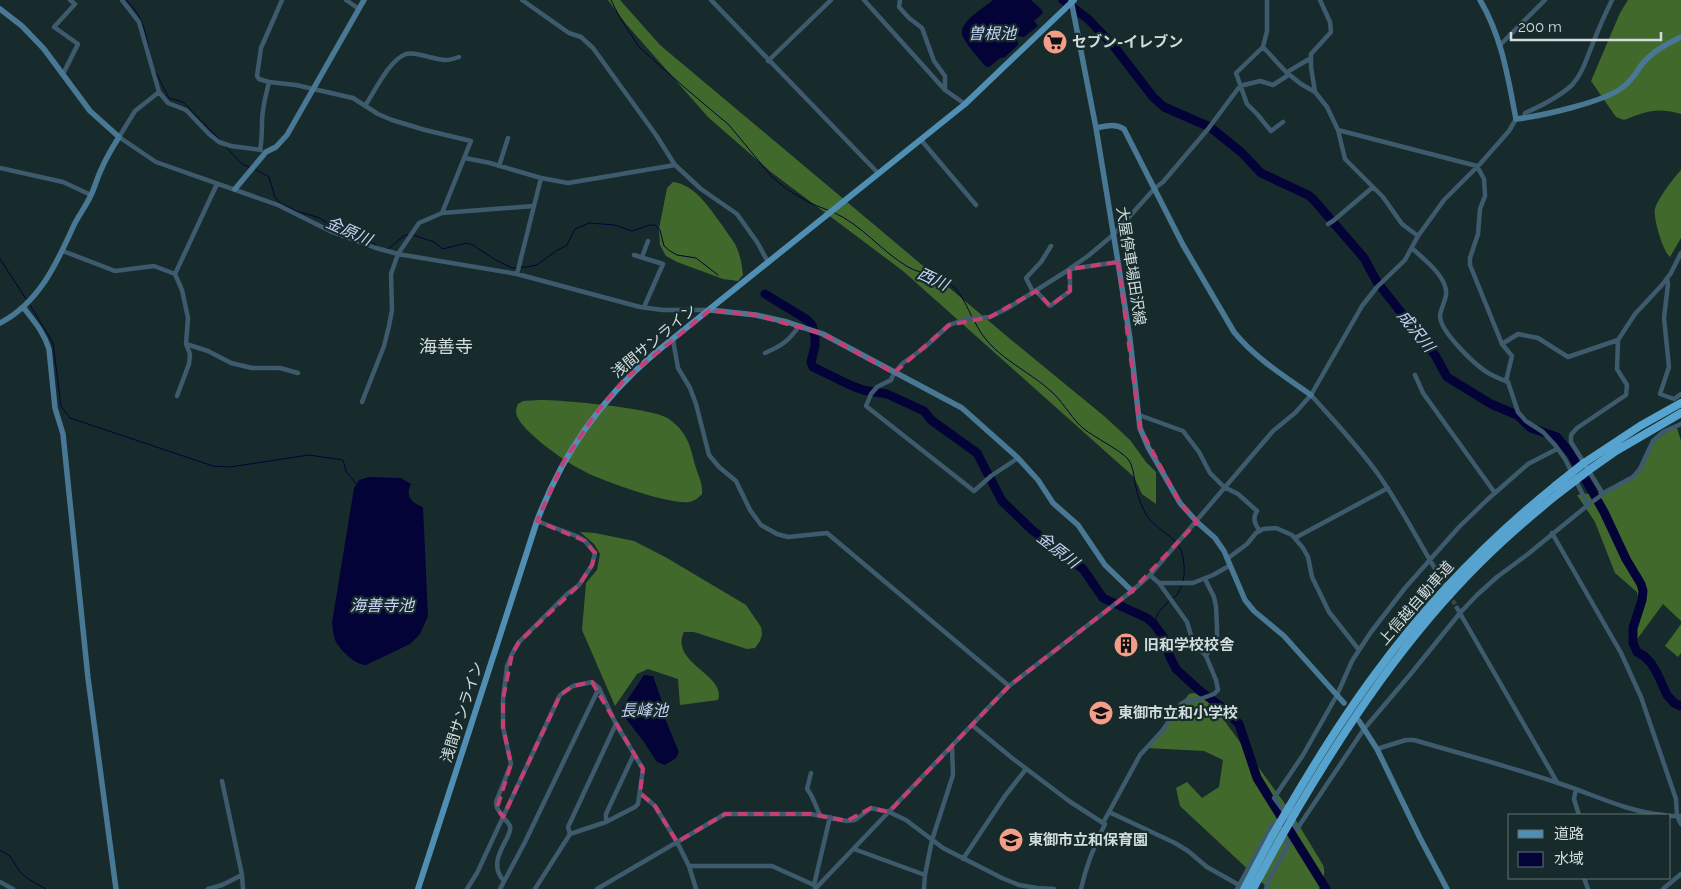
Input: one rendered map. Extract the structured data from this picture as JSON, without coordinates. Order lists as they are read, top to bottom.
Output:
{
  "streets": {
    "highway": ["上信越自動車道"],
    "main road": ["浅間サンライン"],
    "street": ["大屋停車場田沢線"]
  },
  "crossings": [
    ["大屋停車場田沢線", "浅間サンライン"]
  ],
  "districts": ["海善寺"],
  "water": [
    "曽根池",
    "金原川",
    "西川",
    "成沢川",
    "海善寺池",
    "長峰池"
  ],
  "places": {
    "supermarket": ["セブン-イレブン"],
    "building": ["旧和学校校舎"],
    "school or university": ["東御市立和小学校", "東御市立和保育園"]
  },
  "legend": ["道路", "水域"],
  "scale_bar": "200 m"
}
